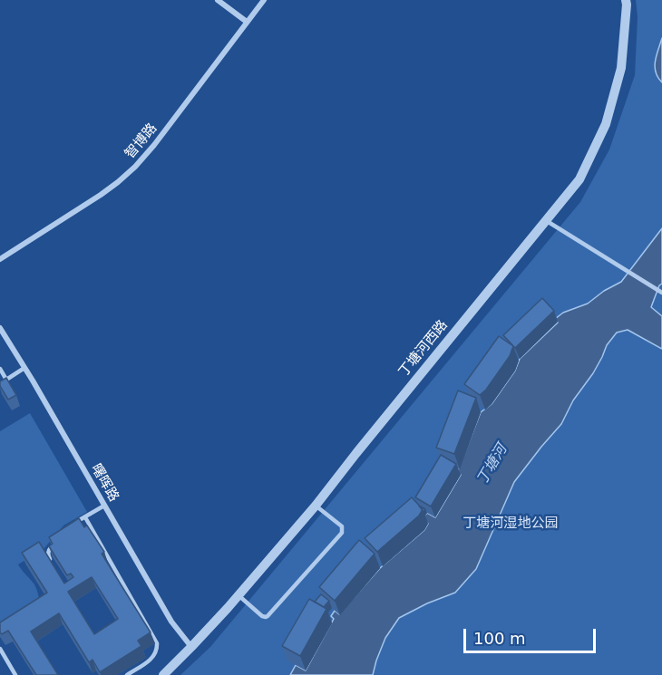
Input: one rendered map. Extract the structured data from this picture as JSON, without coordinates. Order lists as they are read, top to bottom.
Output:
{
  "streets": {
    "street": ["智博路", "丁塘河西路", "曙晖路"]
  },
  "crossings": [
    ["丁塘河西路", "曙晖路"]
  ],
  "water": ["丁塘河"],
  "parks": ["丁塘河湿地公园"],
  "scale_bar": "100 m"
}
